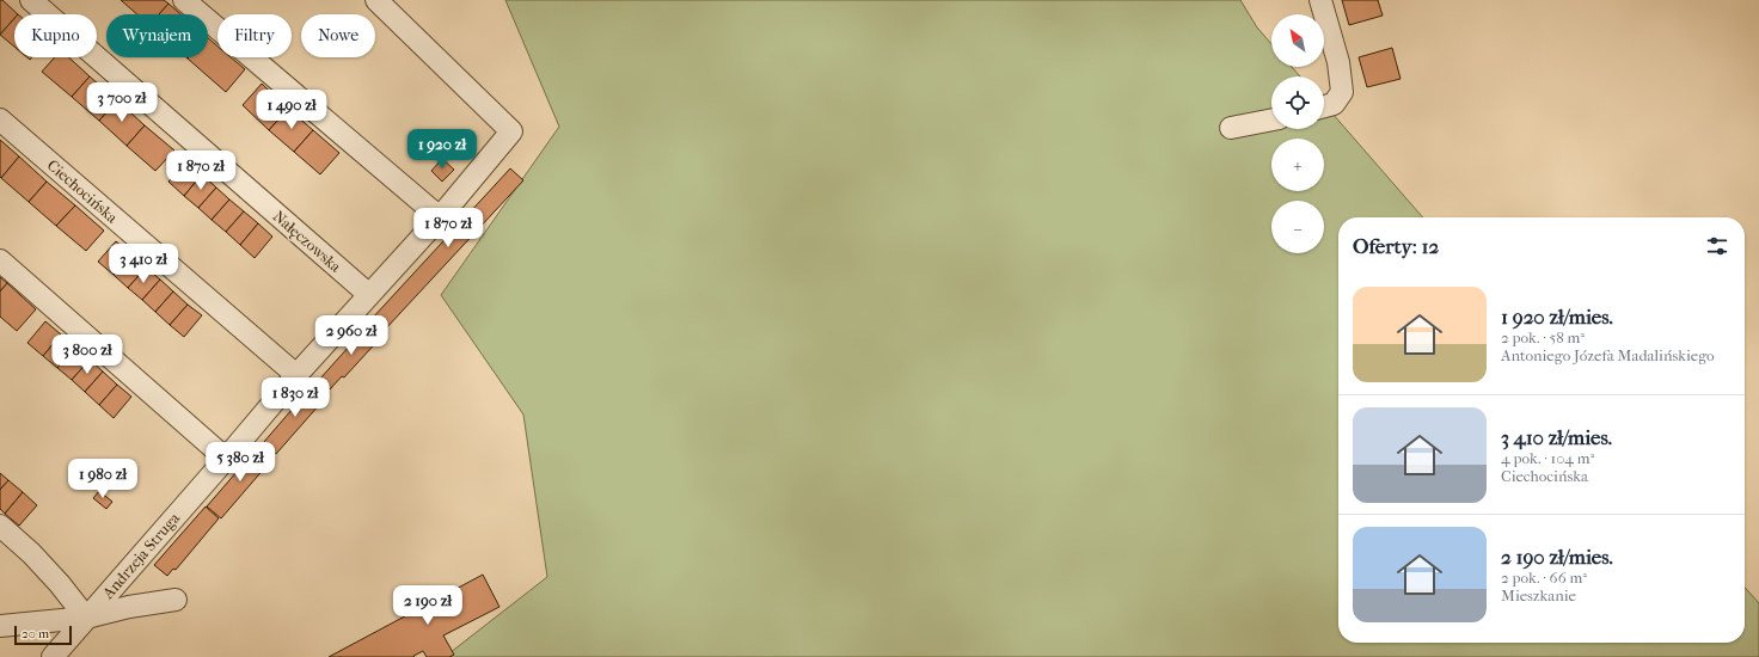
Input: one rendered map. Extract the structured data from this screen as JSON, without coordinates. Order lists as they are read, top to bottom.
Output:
{
  "streets": {
    "street": ["Ciechocińska", "Nałęczowska", "Andrzeja Struga"]
  },
  "crossings": [
    ["Ciechocińska", "Andrzeja Struga"],
    ["Nałęczowska", "Andrzeja Struga"]
  ],
  "scale_bar": "20 m",
  "north": "top left",
  "page": {
    "map_buttons": ["+", "−"],
    "chip": [
      "Kupno",
      "Wynajem",
      "Filtry",
      "Nowe"
    ],
    "price": [
      "3 700 zł",
      "1 490 zł",
      "1 920 zł",
      "1 870 zł",
      "1 870 zł",
      "3 410 zł",
      "2 960 zł",
      "3 800 zł",
      "1 830 zł",
      "5 380 zł",
      "1 980 zł",
      "2 190 zł"
    ],
    "heading": "Oferty: 12",
    "list": [
      {
        "name": "1 920 zł/mies.",
        "note": "2 pok. · 58 m² · Antoniego Józefa Madalińskiego"
      },
      {
        "name": "3 410 zł/mies.",
        "note": "4 pok. · 104 m² · Ciechocińska"
      },
      {
        "name": "2 190 zł/mies.",
        "note": "2 pok. · 66 m² · Mieszkanie"
      }
    ],
    "scale": "20 m"
  }
}
